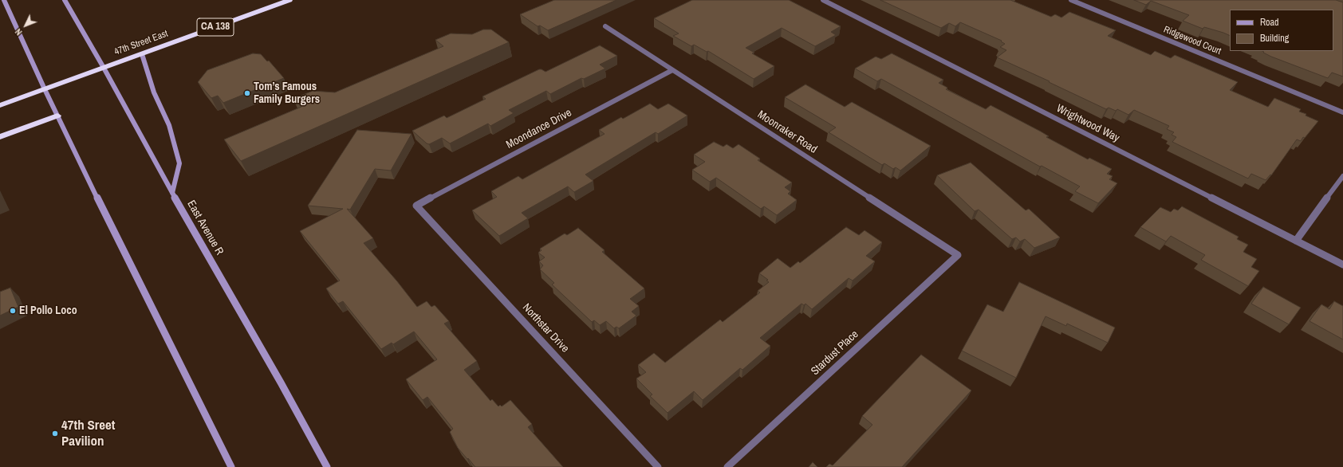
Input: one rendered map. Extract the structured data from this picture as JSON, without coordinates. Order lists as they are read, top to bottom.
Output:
{
  "streets": {
    "highway": ["CA 138", "47th Street East"],
    "main road": ["East Avenue R"],
    "street": [
      "Ridgewood Court",
      "Wrightwood Way",
      "Moondance Drive",
      "Moonraker Road",
      "Northstar Drive",
      "Stardust Place"
    ]
  },
  "crossings": [
    ["47th Street East", "East Avenue R"],
    ["Moondance Drive", "Moonraker Road"],
    ["Moondance Drive", "Northstar Drive"],
    ["Moonraker Road", "Stardust Place"]
  ],
  "places": ["Tom’s Famous Family Burgers", "El Pollo Loco", "47th Sreet Pavilion"],
  "legend": ["Road", "Building"],
  "north": "bottom left"
}
